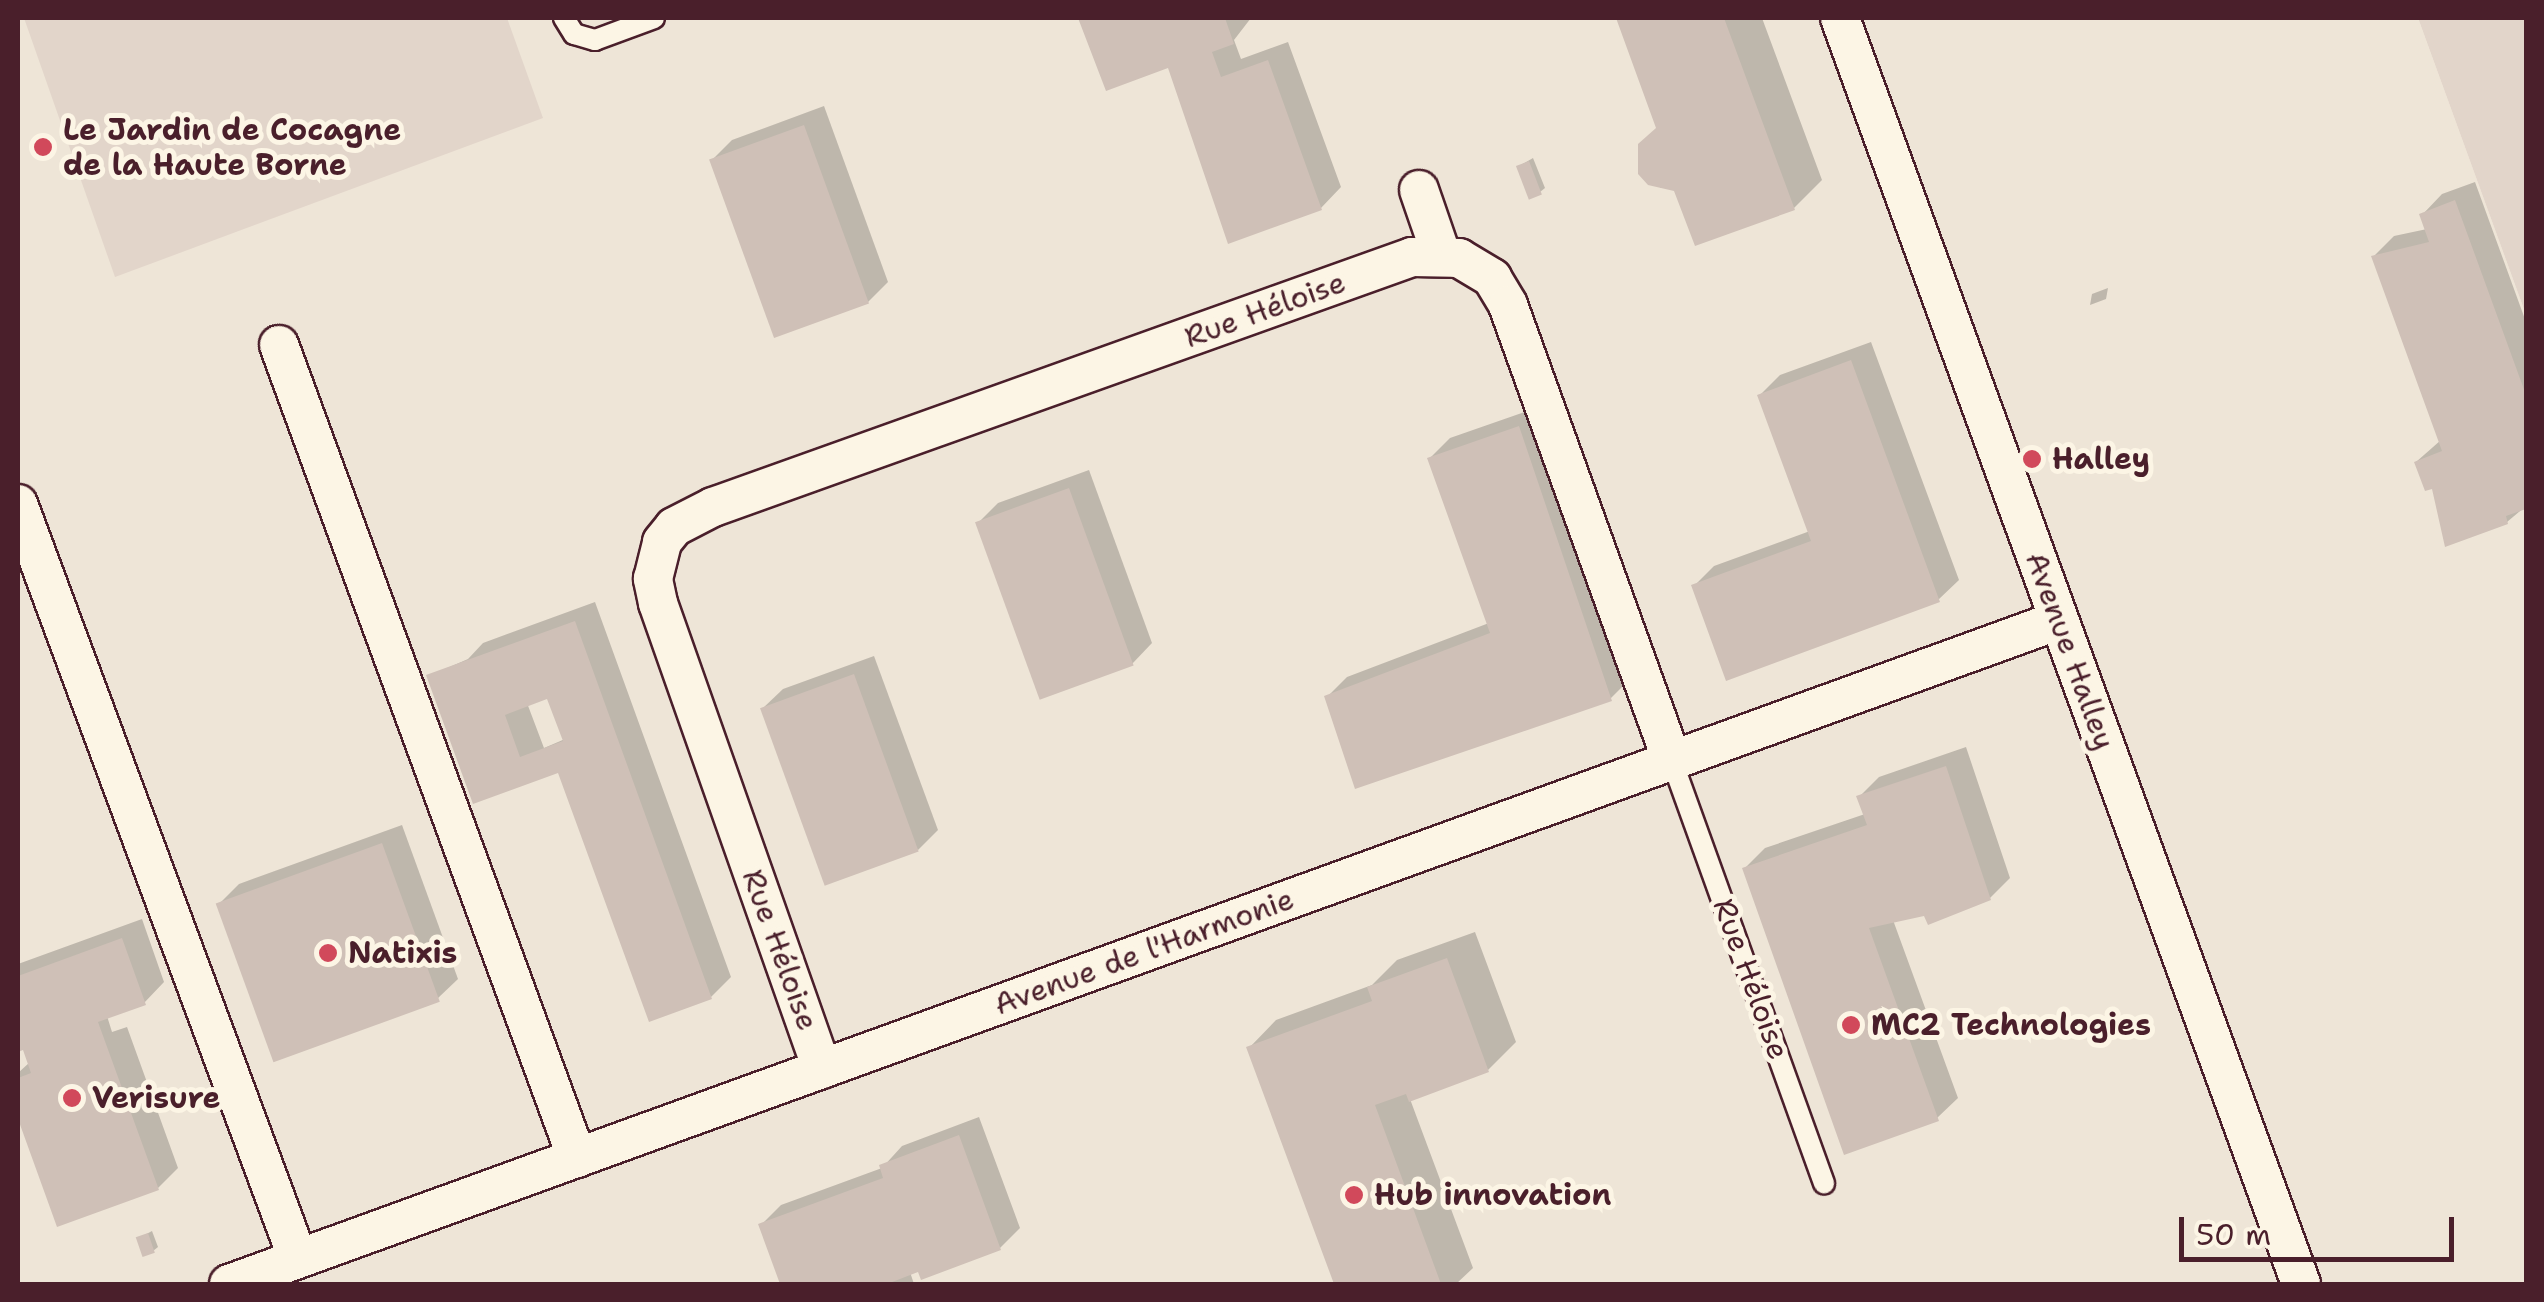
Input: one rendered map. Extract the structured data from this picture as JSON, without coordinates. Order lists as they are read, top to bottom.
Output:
{
  "streets": {
    "street": ["Rue Héloise", "Avenue Halley", "Avenue de l'Harmonie"]
  },
  "crossings": [
    ["Rue Héloise", "Avenue de l'Harmonie"],
    ["Avenue Halley", "Avenue de l'Harmonie"]
  ],
  "places": [
    "Le Jardin de Cocagne de la Haute Borne",
    "Halley",
    "Natixis",
    "MC2 Technologies",
    "Verisure",
    "Hub innovation"
  ],
  "scale_bar": "50 m"
}
